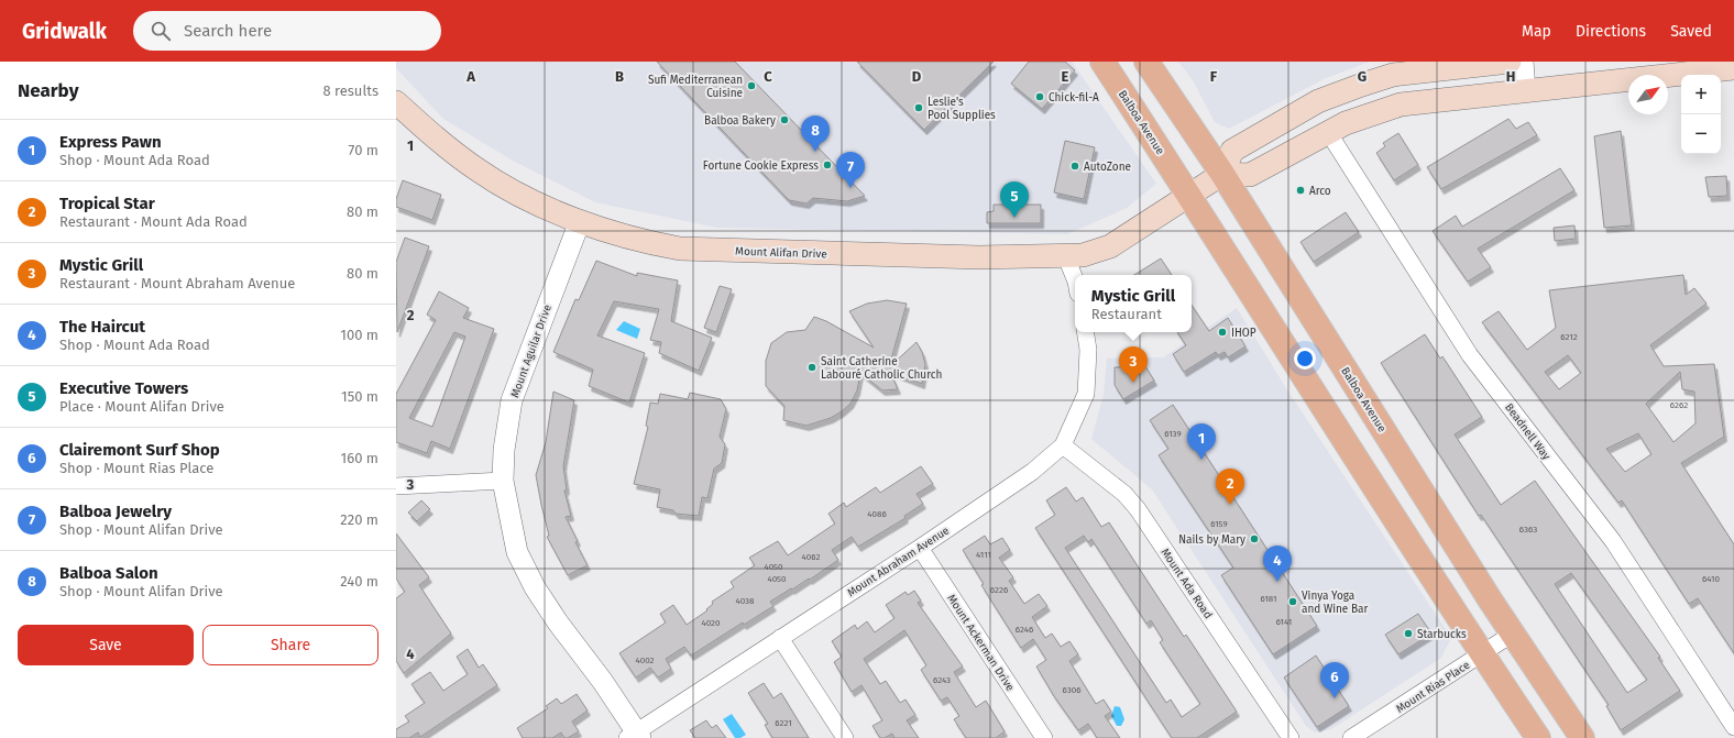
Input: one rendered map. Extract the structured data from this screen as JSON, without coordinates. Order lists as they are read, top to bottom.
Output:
{
  "streets": {
    "main road": ["Balboa Avenue", "Mount Alifan Drive"],
    "street": [
      "Mount Aguilar Drive",
      "Beadnell Way",
      "Mount Abraham Avenue",
      "Mount Ada Road",
      "Mount Ackerman Drive",
      "Mount Rias Place"
    ]
  },
  "crossings": [
    ["Balboa Avenue", "Mount Alifan Drive"],
    ["Balboa Avenue", "Mount Rias Place"],
    ["Mount Alifan Drive", "Mount Aguilar Drive"],
    ["Mount Aguilar Drive", "Mount Abraham Avenue"],
    ["Mount Abraham Avenue", "Mount Ada Road"],
    ["Mount Abraham Avenue", "Mount Ackerman Drive"]
  ],
  "places": [
    "Sufi Mediterranean Cuisine",
    "Chick-fil-A",
    "Leslie's Pool Supplies",
    "Balboa Bakery",
    "Fortune Cookie Express",
    "AutoZone",
    "Arco",
    "IHOP",
    "Saint Catherine Labouré Catholic Church",
    "Nails by Mary",
    "Vinya Yoga and Wine Bar",
    "Starbucks"
  ],
  "house_numbers": [
    "6212",
    "6262",
    "6139",
    "4086",
    "6159",
    "6363",
    "4111",
    "4062",
    "4050",
    "4050",
    "6410",
    "6226",
    "6181",
    "4038",
    "6141",
    "4020",
    "6246",
    "4002",
    "6243",
    "6306",
    "6221"
  ],
  "north": "top right",
  "page": {
    "header": "Gridwalk",
    "search": "Search here",
    "nav": ["Map", "Directions", "Saved"],
    "heading": ["Nearby", "8 results"],
    "map_buttons": ["+", "−"],
    "pins": [
      "8",
      "7",
      "5",
      "3",
      "1",
      "2",
      "4",
      "6"
    ],
    "list": [
      {
        "mark": "1",
        "name": "Express Pawn",
        "note": "Shop · Mount Ada Road",
        "value": "70 m"
      },
      {
        "mark": "2",
        "name": "Tropical Star",
        "note": "Restaurant · Mount Ada Road",
        "value": "80 m"
      },
      {
        "mark": "3",
        "name": "Mystic Grill",
        "note": "Restaurant · Mount Abraham Avenue",
        "value": "80 m"
      },
      {
        "mark": "4",
        "name": "The Haircut",
        "note": "Shop · Mount Ada Road",
        "value": "100 m"
      },
      {
        "mark": "5",
        "name": "Executive Towers",
        "note": "Place · Mount Alifan Drive",
        "value": "150 m"
      },
      {
        "mark": "6",
        "name": "Clairemont Surf Shop",
        "note": "Shop · Mount Rias Place",
        "value": "160 m"
      },
      {
        "mark": "7",
        "name": "Balboa Jewelry",
        "note": "Shop · Mount Alifan Drive",
        "value": "220 m"
      },
      {
        "mark": "8",
        "name": "Balboa Salon",
        "note": "Shop · Mount Alifan Drive",
        "value": "240 m"
      }
    ],
    "popup": ["Mystic Grill", "Restaurant"],
    "buttons": ["Save", "Share"]
  },
  "grid": {
    "columns": [
      "A",
      "B",
      "C",
      "D",
      "E",
      "F",
      "G",
      "H"
    ],
    "rows": [
      "1",
      "2",
      "3",
      "4"
    ]
  }
}
